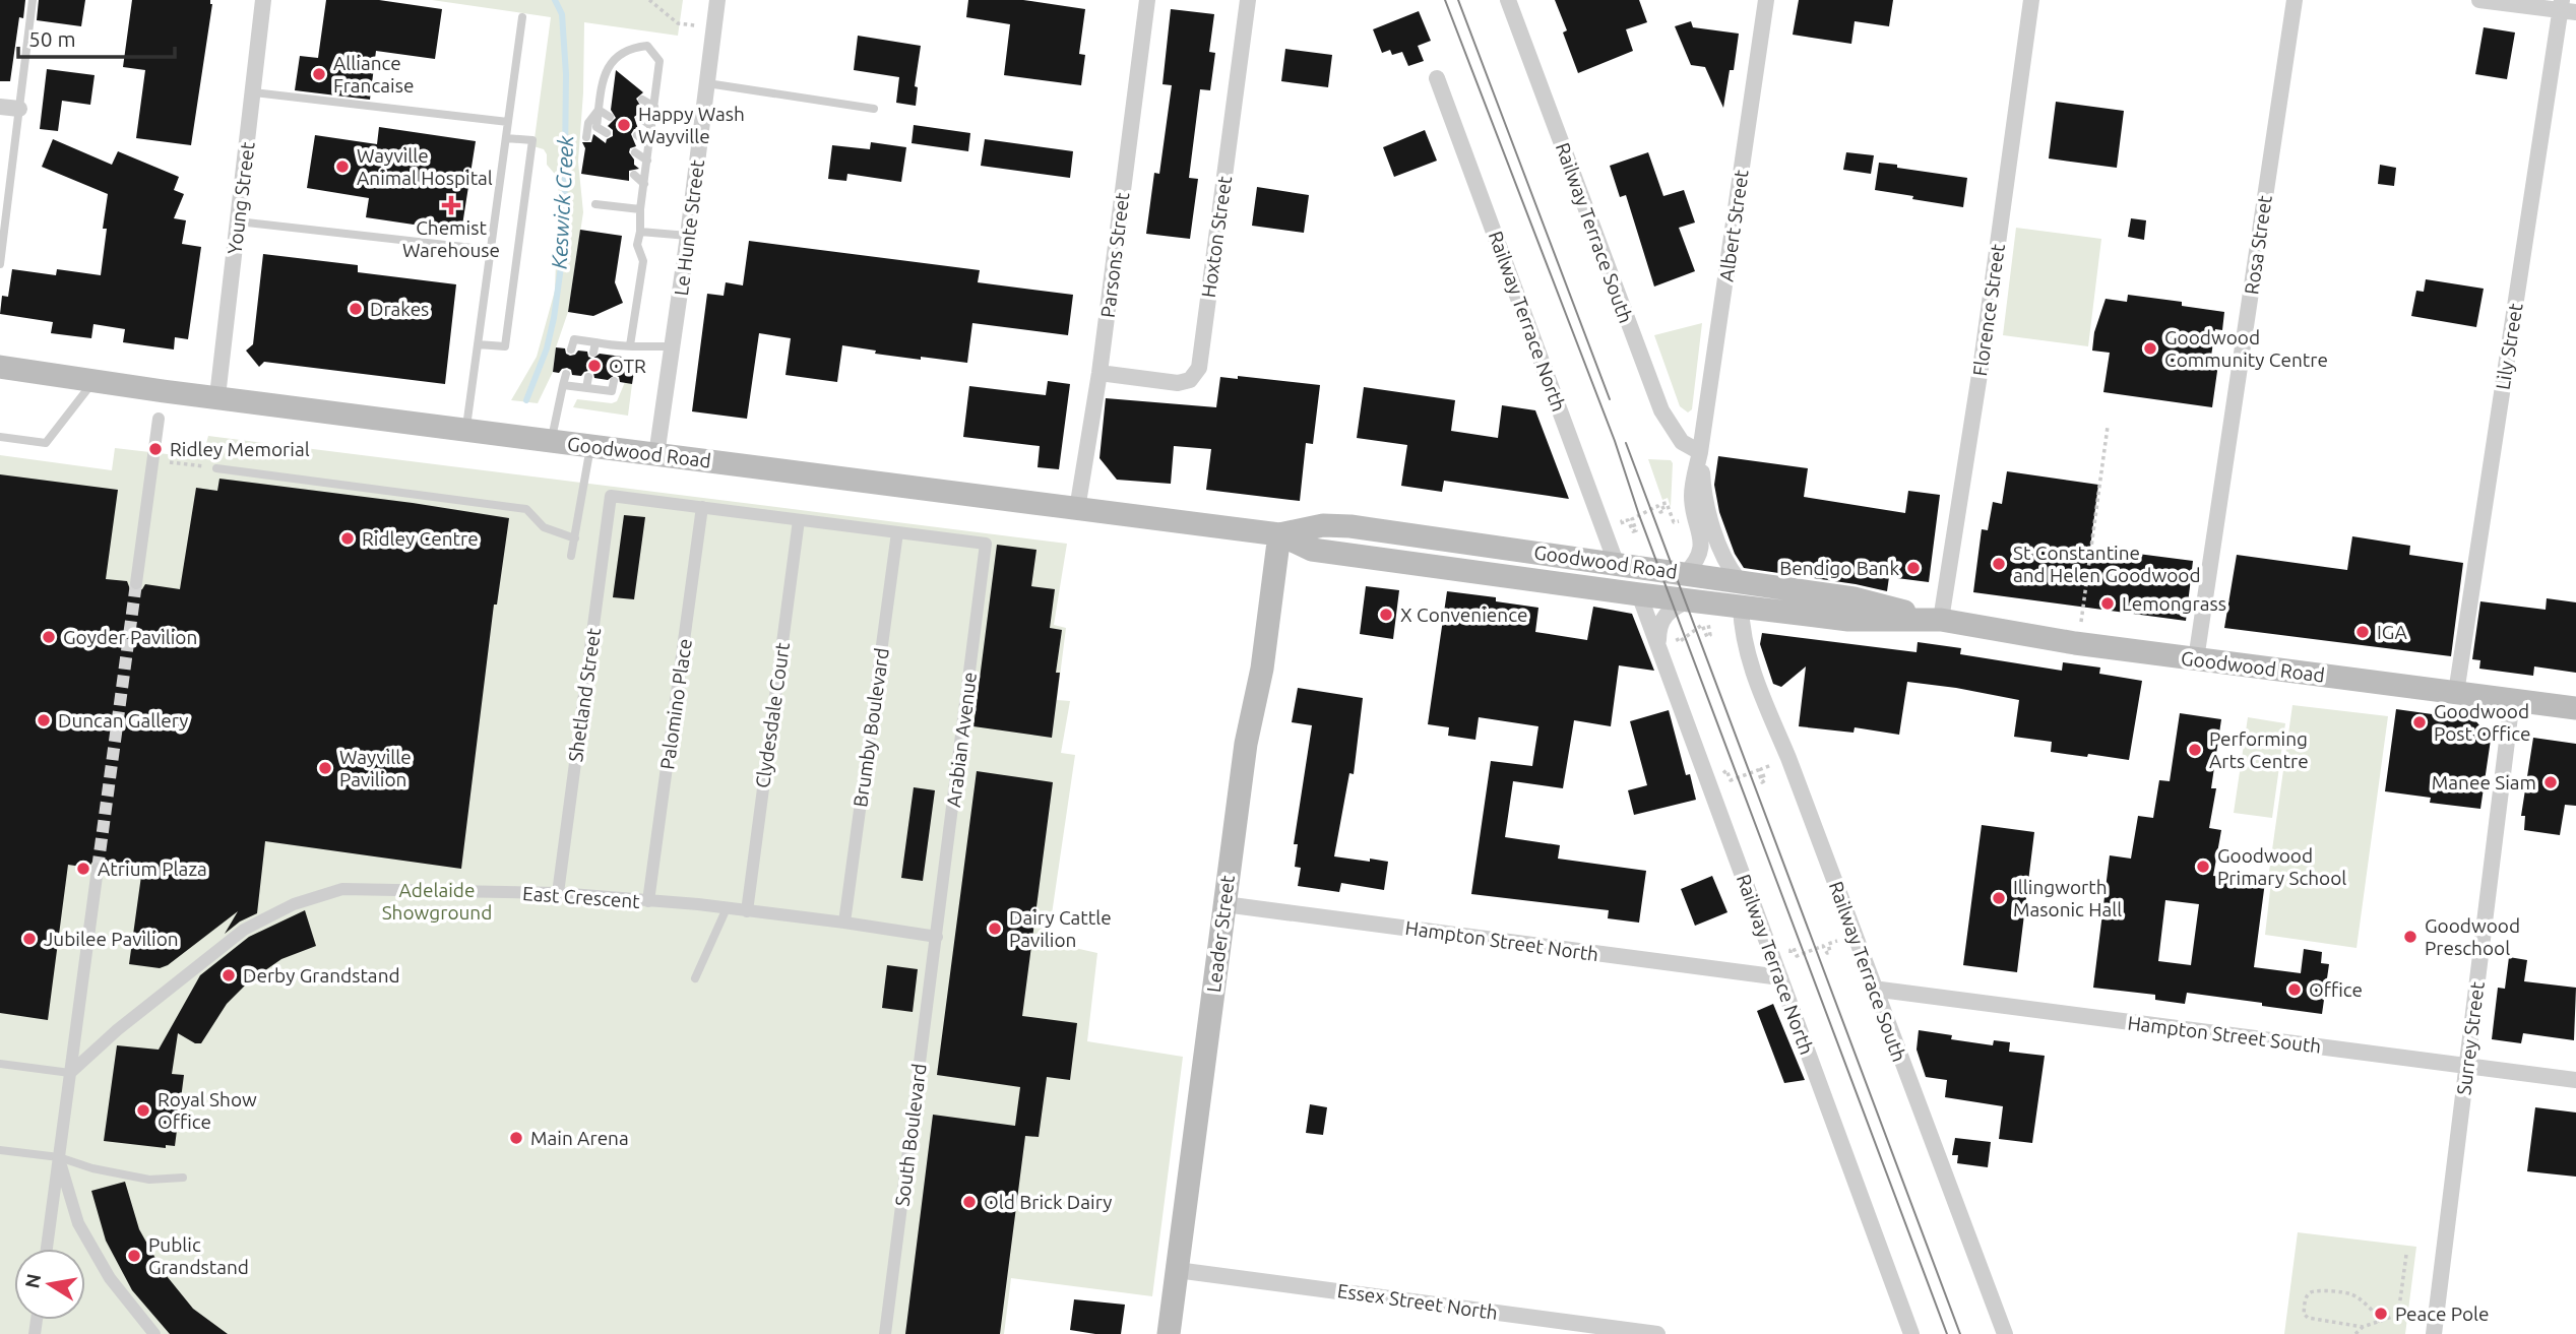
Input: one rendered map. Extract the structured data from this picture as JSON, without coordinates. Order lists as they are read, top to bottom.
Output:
{
  "streets": {
    "main road": ["Goodwood Road", "Leader Street"],
    "street": [
      "Young Street",
      "Albert Street",
      "Le Hunte Street",
      "Railway Terrace South",
      "Hoxton Street",
      "Rosa Street",
      "Parsons Street",
      "Florence Street",
      "Railway Terrace North",
      "Lily Street",
      "Shetland Street",
      "Palomino Place",
      "Clydesdale Court",
      "Brumby Boulevard",
      "Arabian Avenue",
      "East Crescent",
      "Hampton Street North",
      "Hampton Street South",
      "Surrey Street",
      "South Boulevard",
      "Essex Street North"
    ]
  },
  "crossings": [
    ["Young Street", "Goodwood Road"],
    ["Albert Street", "Railway Terrace South"],
    ["Albert Street", "Goodwood Road"],
    ["Le Hunte Street", "Goodwood Road"],
    ["Railway Terrace South", "Goodwood Road"],
    ["Railway Terrace South", "Hampton Street South"],
    ["Hoxton Street", "Parsons Street"],
    ["Rosa Street", "Goodwood Road"],
    ["Parsons Street", "Goodwood Road"],
    ["Florence Street", "Goodwood Road"],
    ["Railway Terrace North", "Goodwood Road"],
    ["Railway Terrace North", "Hampton Street North"],
    ["Lily Street", "Goodwood Road"],
    ["Goodwood Road", "Leader Street"],
    ["Goodwood Road", "Surrey Street"],
    ["Shetland Street", "Palomino Place"],
    ["Shetland Street", "East Crescent"],
    ["Palomino Place", "East Crescent"],
    ["Clydesdale Court", "East Crescent"],
    ["Brumby Boulevard", "Arabian Avenue"],
    ["Brumby Boulevard", "East Crescent"],
    ["Arabian Avenue", "East Crescent"],
    ["Arabian Avenue", "South Boulevard"],
    ["East Crescent", "South Boulevard"],
    ["Leader Street", "Hampton Street North"],
    ["Leader Street", "Essex Street North"],
    ["Hampton Street South", "Surrey Street"]
  ],
  "water": ["Keswick Creek"],
  "parks": ["Adelaide Showground"],
  "places": {
    "other": [
      "Alliance Francaise",
      "Happy Wash Wayville",
      "Wayville Animal Hospital",
      "Drakes",
      "Goodwood Community Centre",
      "OTR",
      "Ridley Memorial",
      "Ridley Centre",
      "St Constantine and Helen Goodwood",
      "Bendigo Bank",
      "Lemongrass",
      "X Convenience",
      "IGA",
      "Goyder Pavilion",
      "Duncan Gallery",
      "Goodwood Post Office",
      "Performing Arts Centre",
      "Wayville Pavilion",
      "Manee Siam",
      "Goodwood Primary School",
      "Atrium Plaza",
      "Illingworth Masonic Hall",
      "Dairy Cattle Pavilion",
      "Goodwood Preschool",
      "Jubilee Pavilion",
      "Derby Grandstand",
      "Office",
      "Royal Show Office",
      "Main Arena",
      "Old Brick Dairy",
      "Public Grandstand",
      "Peace Pole"
    ],
    "health": ["Chemist Warehouse"]
  },
  "scale_bar": "50 m",
  "north": "left"
}
